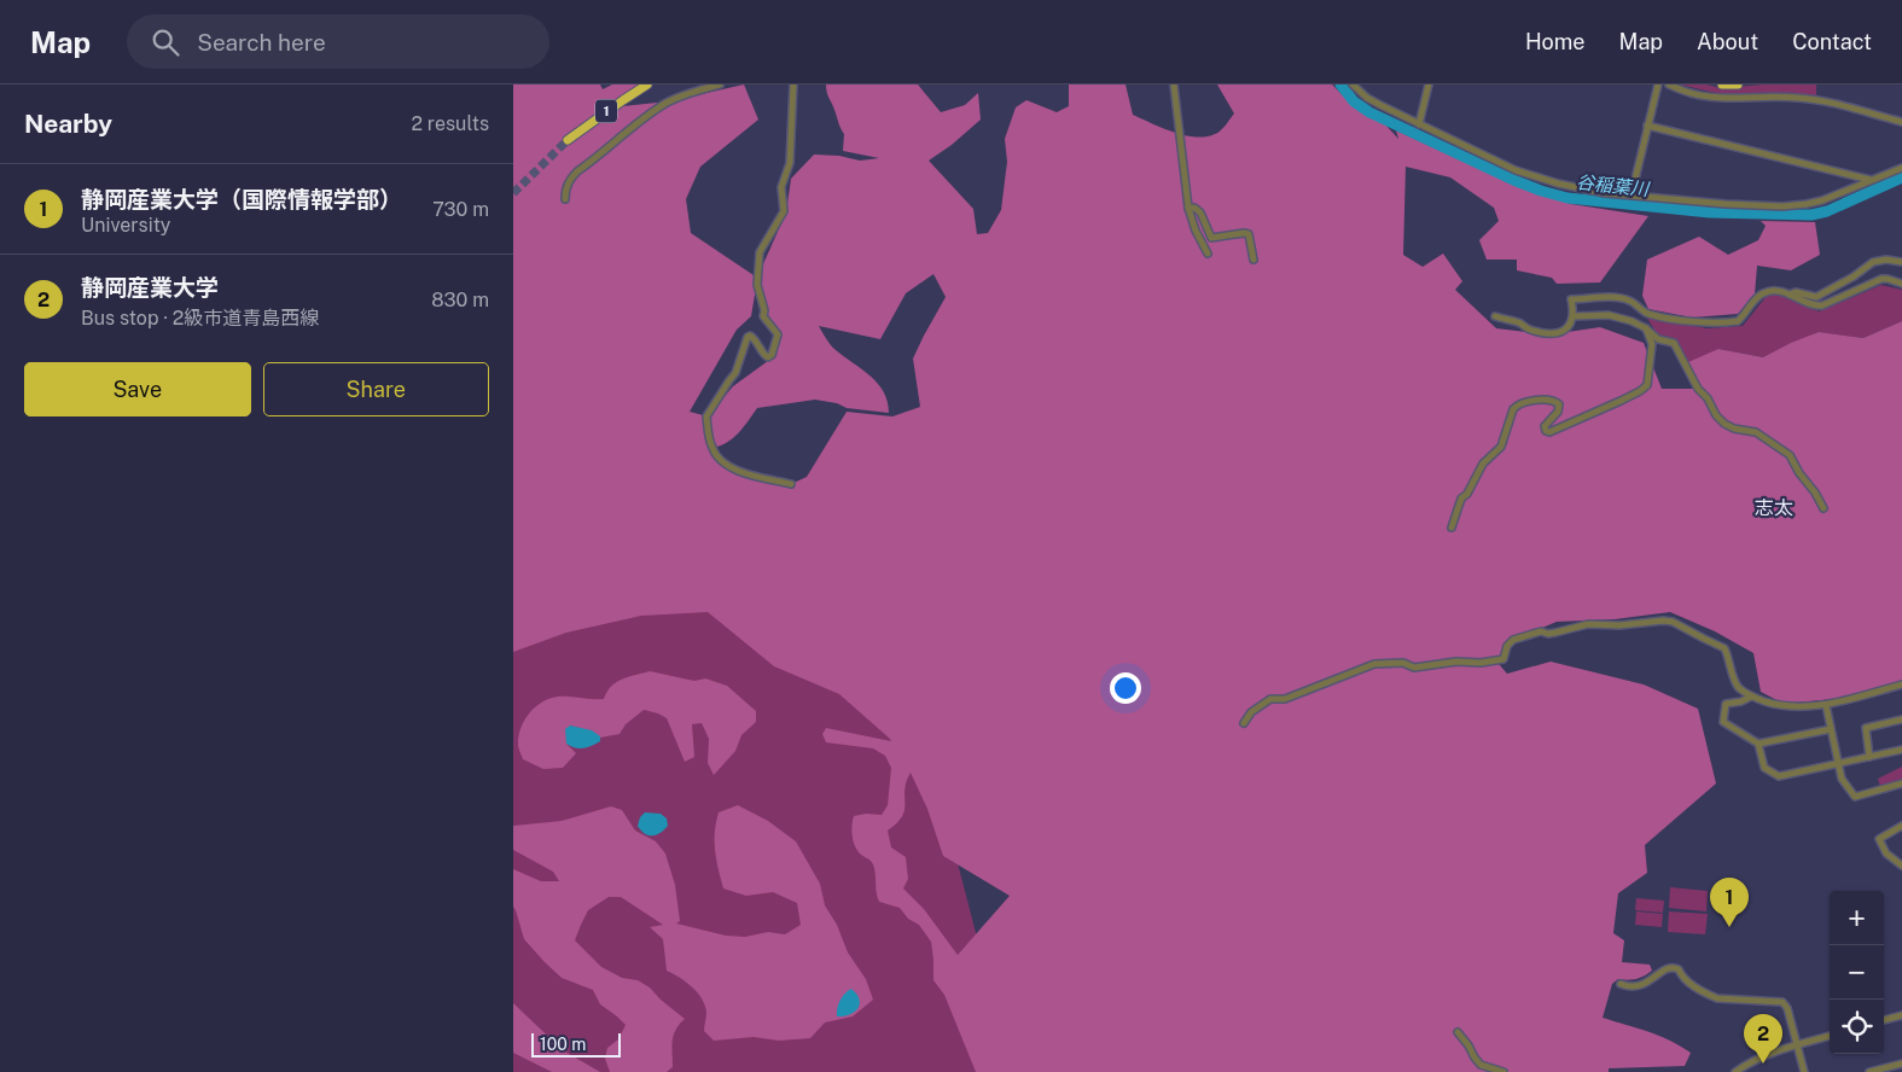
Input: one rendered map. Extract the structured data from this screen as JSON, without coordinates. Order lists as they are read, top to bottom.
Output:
{
  "streets": {
    "highway": ["1"]
  },
  "districts": ["志太"],
  "water": ["谷稲葉川"],
  "scale_bar": "100 m",
  "page": {
    "header": "Map",
    "search": "Search here",
    "nav": [
      "Home",
      "Map",
      "About",
      "Contact"
    ],
    "heading": ["Nearby", "2 results"],
    "list": [
      {
        "mark": "1",
        "name": "静岡産業大学（国際情報学部）",
        "note": "University",
        "value": "730 m"
      },
      {
        "mark": "2",
        "name": "静岡産業大学",
        "note": "Bus stop · 2級市道青島西線",
        "value": "830 m"
      }
    ],
    "buttons": ["Save", "Share"],
    "pins": ["1", "2"],
    "map_buttons": ["+", "−"],
    "scale": "100 m"
  }
}
